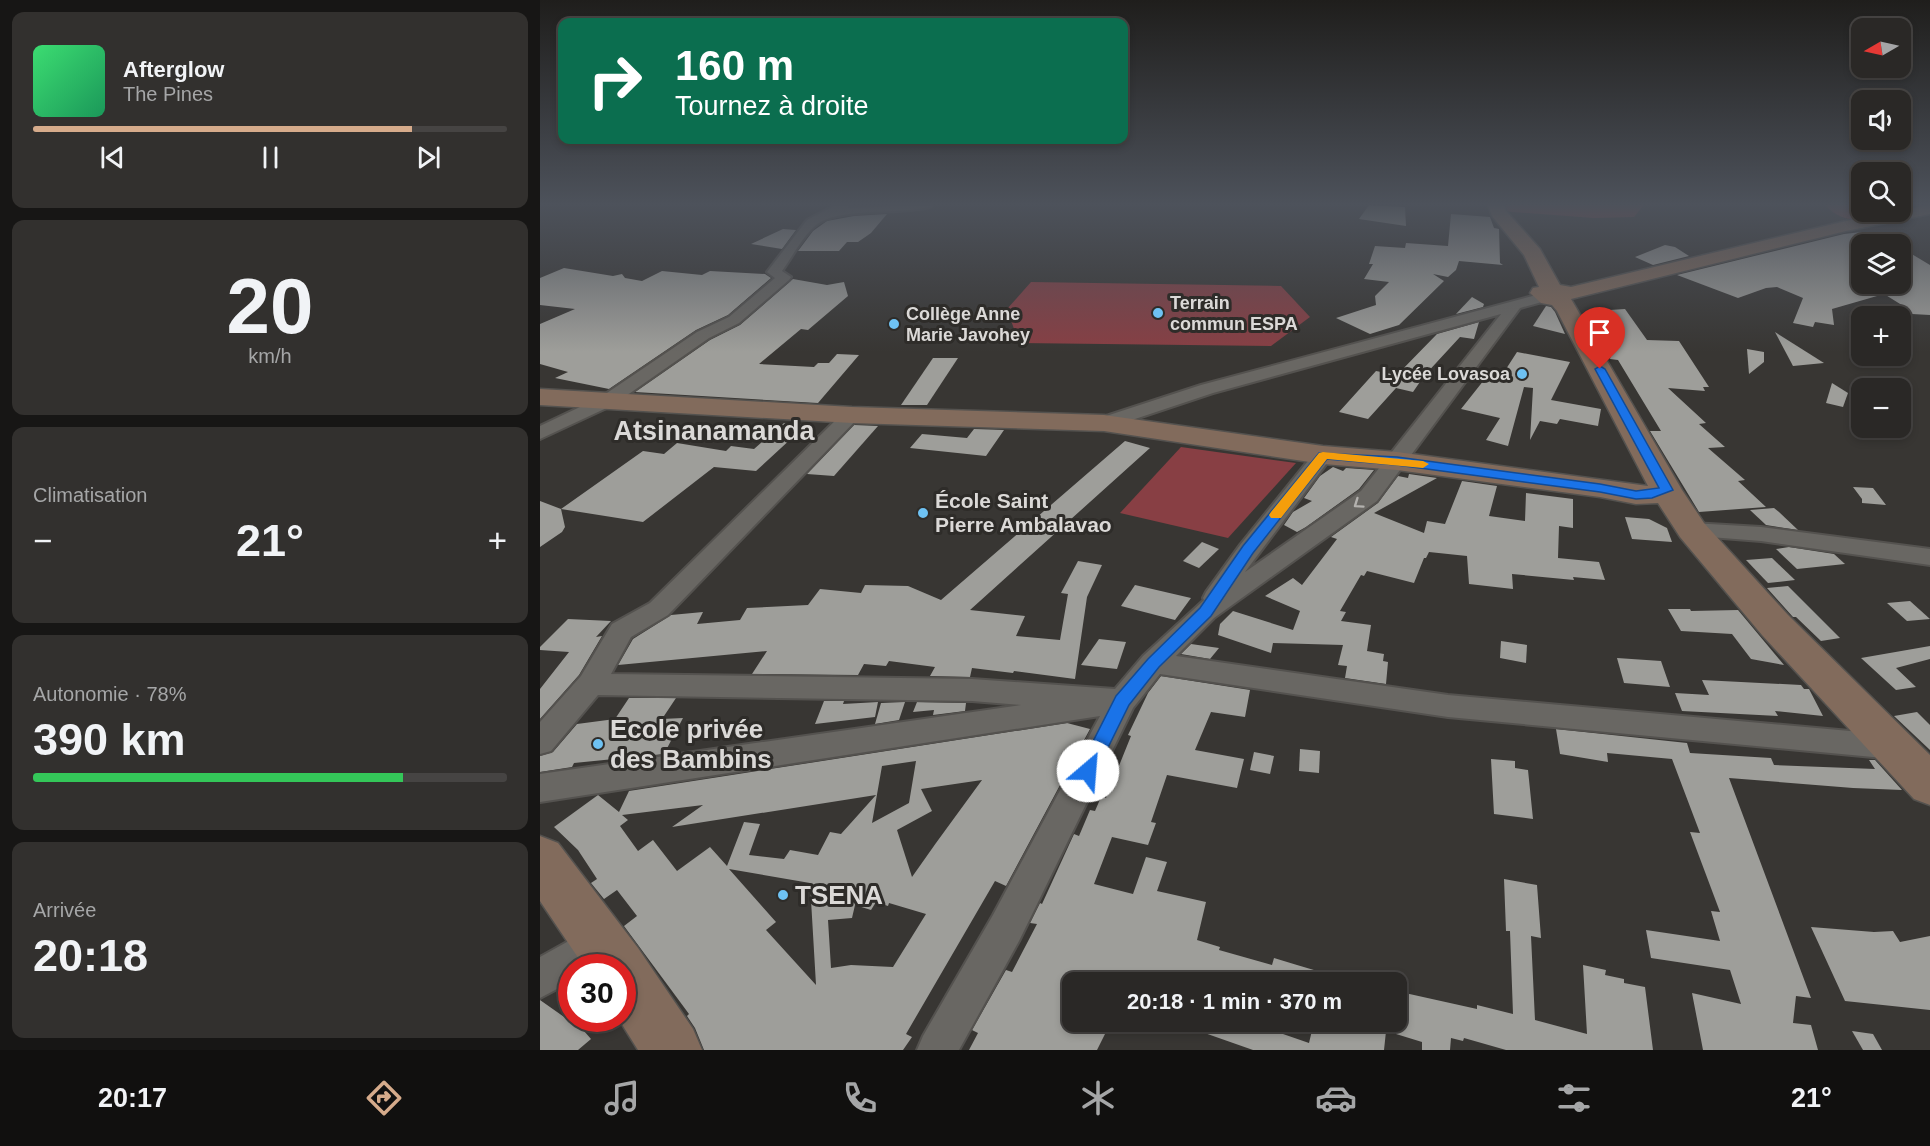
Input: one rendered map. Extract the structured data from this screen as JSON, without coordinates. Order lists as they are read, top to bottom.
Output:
{
  "districts": ["Atsinanamanda"],
  "places": [
    "Terrain commun ESPA",
    "Collège Anne Marie Javohey",
    "Lycée Lovasoa",
    "École Saint Pierre Ambalavao",
    "Ecole privée des Bambins",
    "TSENA"
  ],
  "north": "left",
  "page": {
    "map_buttons": ["+", "−"],
    "turn": ["160 m", "Tournez à droite"],
    "song": ["Afterglow", "The Pines"],
    "tile": [
      ["20", "km/h"],
      "Climatisation",
      ["Autonomie · 78%", "390 km"],
      ["Arrivée", "20:18"]
    ],
    "heat": ["−", "21°", "+"],
    "limit": "30",
    "trip": "20:18 · 1 min · 370 m",
    "tabs": ["20:17", "21°"]
  }
}
